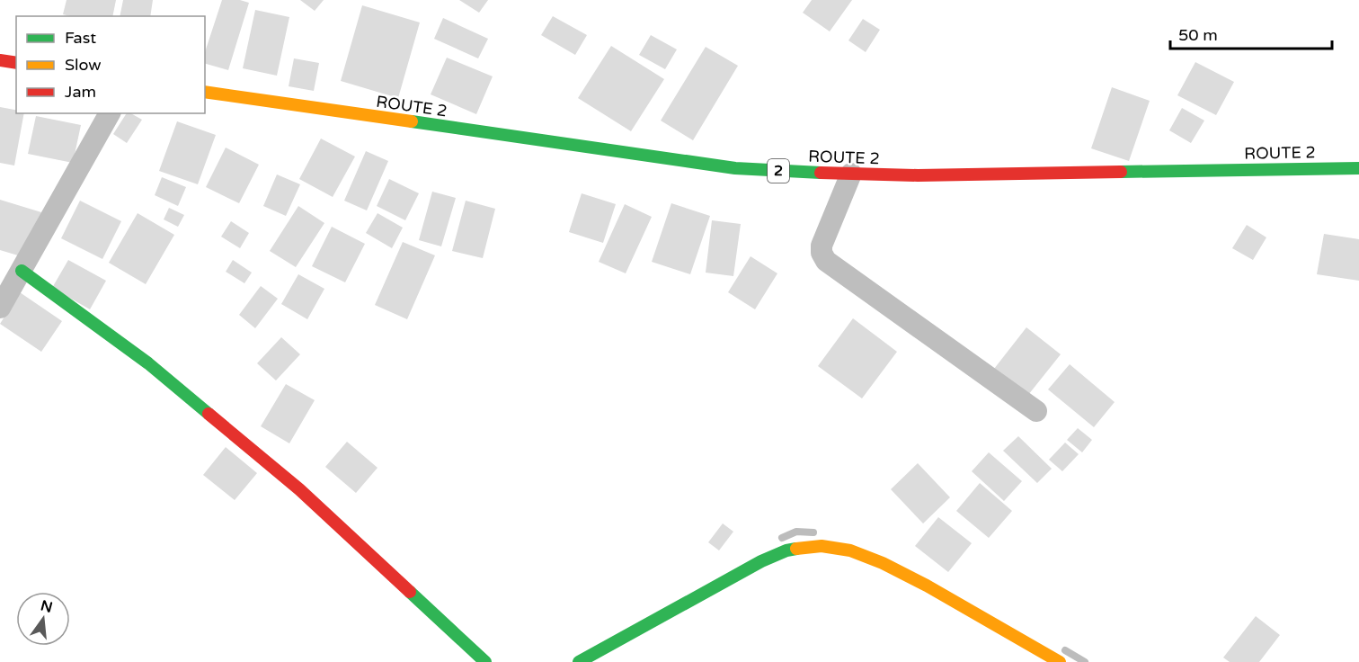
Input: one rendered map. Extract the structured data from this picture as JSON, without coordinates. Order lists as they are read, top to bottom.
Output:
{
  "streets": {
    "main road": ["ROUTE 2", "2"]
  },
  "legend": ["Fast", "Slow", "Jam"],
  "scale_bar": "50 m",
  "north": "top"
}
